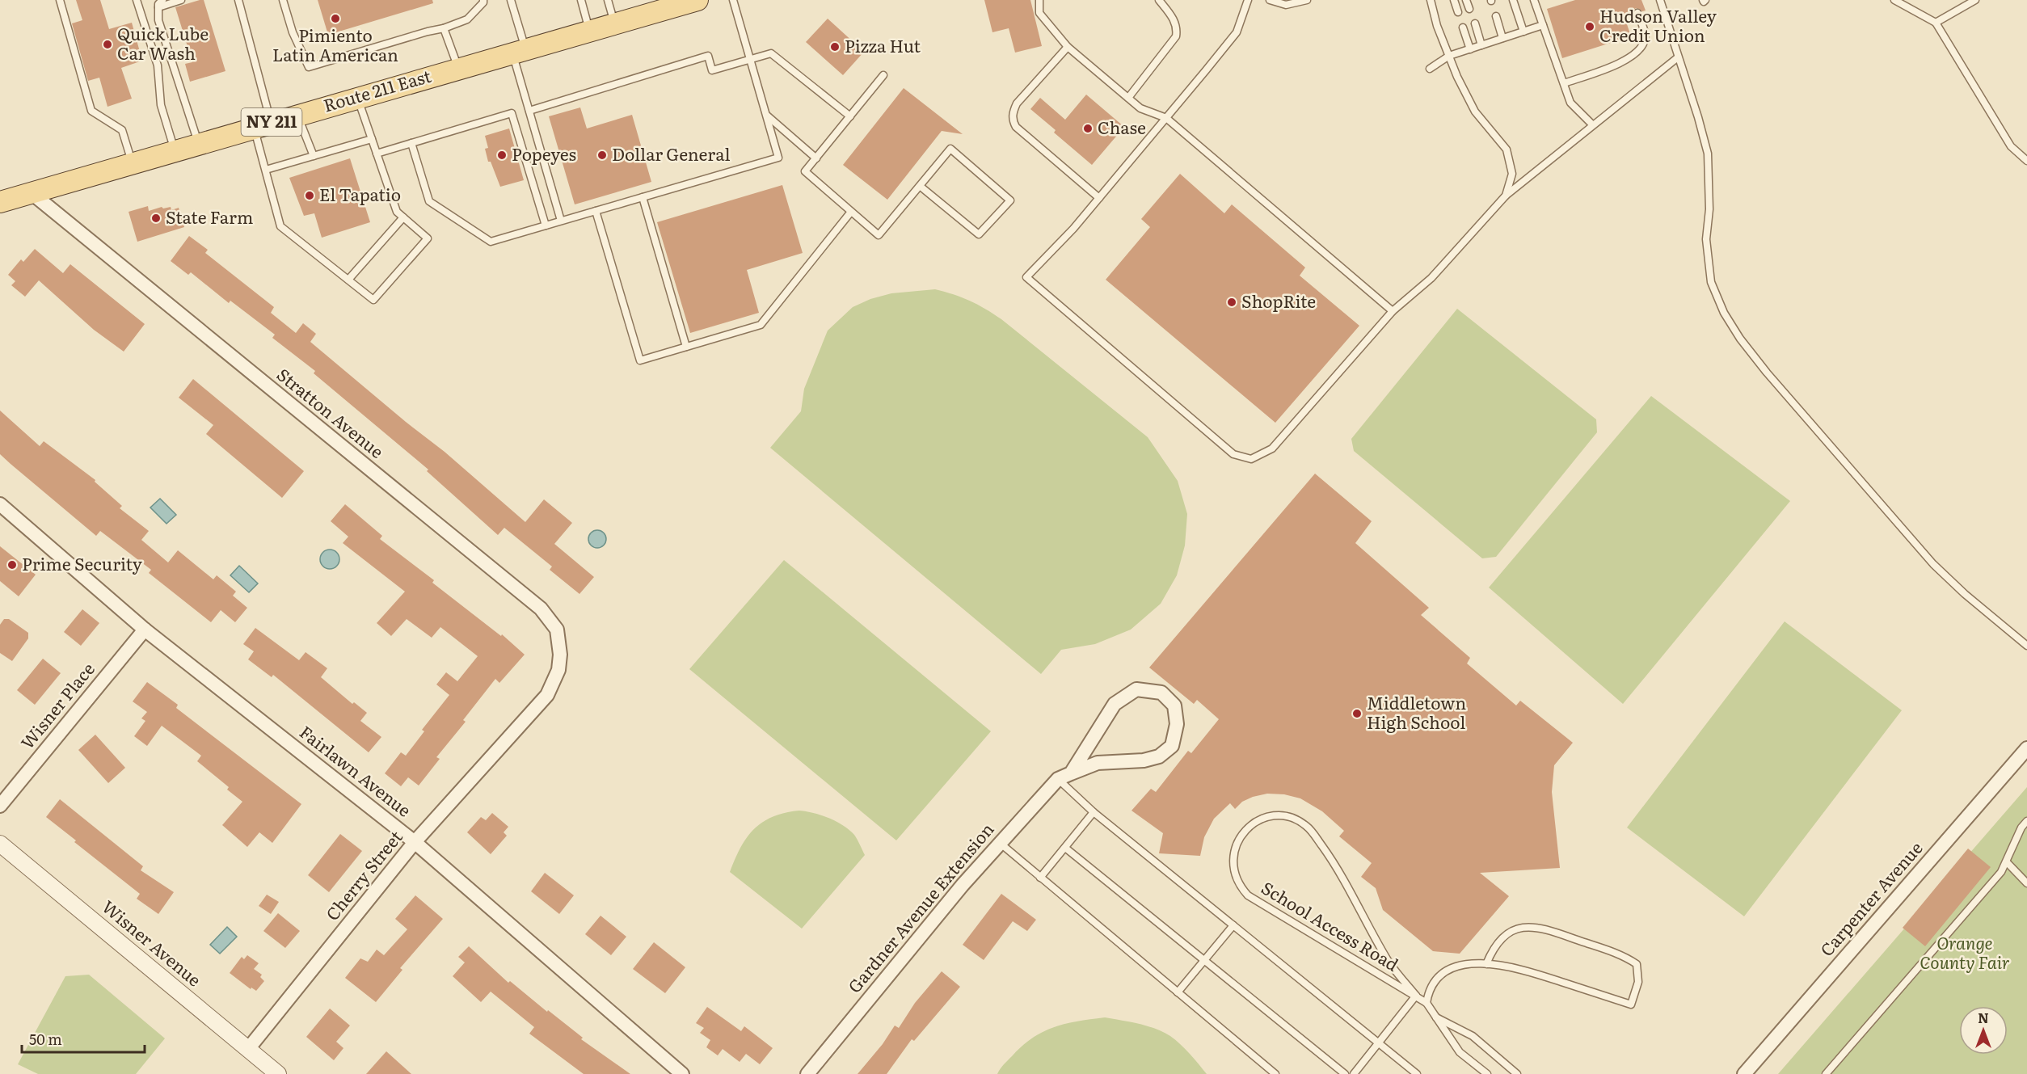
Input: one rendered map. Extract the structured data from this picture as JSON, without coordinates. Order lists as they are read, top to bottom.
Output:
{
  "streets": {
    "main road": ["Route 211 East", "NY 211"],
    "street": [
      "Stratton Avenue",
      "Wisner Place",
      "Fairlawn Avenue",
      "Cherry Street",
      "Carpenter Avenue",
      "Gardner Avenue Extension",
      "Wisner Avenue"
    ],
    "lane": ["School Access Road"]
  },
  "crossings": [
    ["Route 211 East", "NY 211"],
    ["Route 211 East", "Stratton Avenue"],
    ["NY 211", "Stratton Avenue"],
    ["Stratton Avenue", "Cherry Street"],
    ["Wisner Place", "Fairlawn Avenue"],
    ["Fairlawn Avenue", "Cherry Street"],
    ["Cherry Street", "Wisner Avenue"]
  ],
  "parks": ["Orange County Fair"],
  "places": [
    "Pimiento Latin American",
    "Hudson Valley Credit Union",
    "Quick Lube Car Wash",
    "Pizza Hut",
    "Chase",
    "Popeyes",
    "Dollar General",
    "El Tapatio",
    "State Farm",
    "ShopRite",
    "Prime Security",
    "Middletown High School"
  ],
  "scale_bar": "50 m",
  "north": "top"
}
